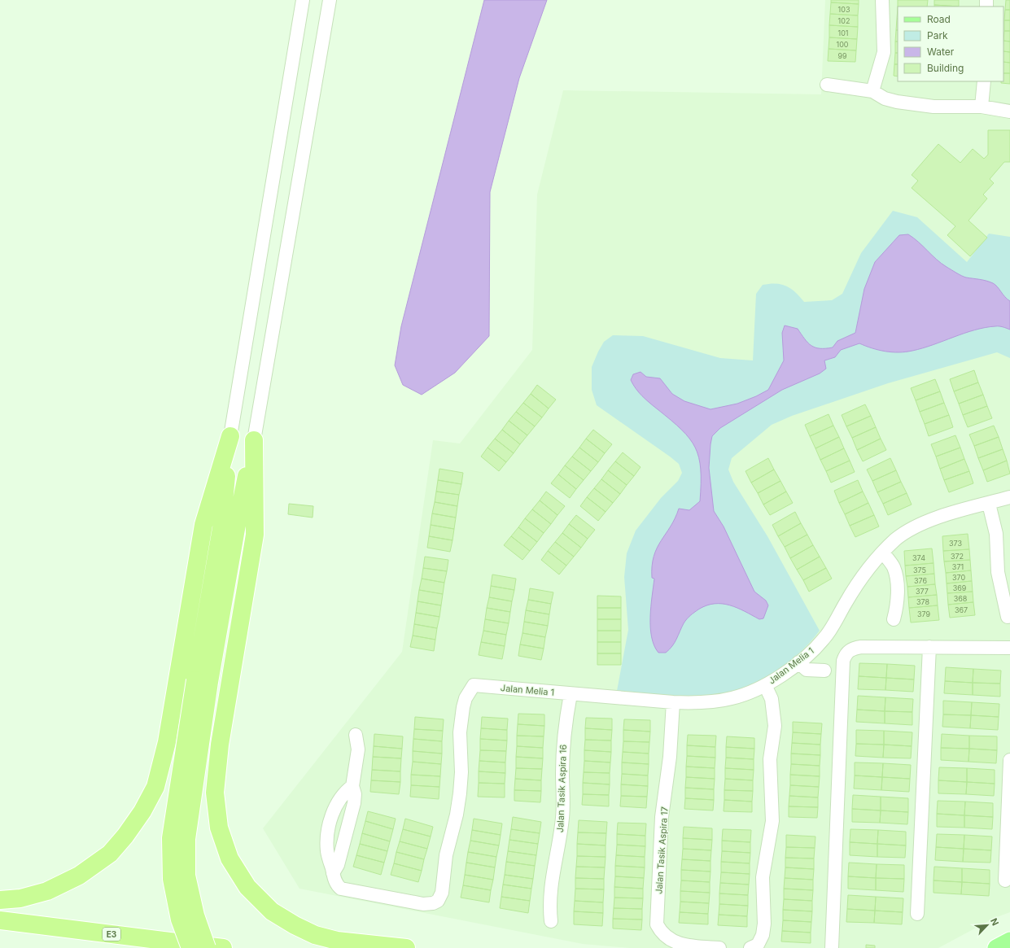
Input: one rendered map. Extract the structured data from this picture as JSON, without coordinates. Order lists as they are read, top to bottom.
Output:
{
  "streets": {
    "highway": ["E3"],
    "street": ["Jalan Melia 1", "Jalan Tasik Aspira 16", "Jalan Tasik Aspira 17"]
  },
  "crossings": [
    ["Jalan Melia 1", "Jalan Tasik Aspira 16"],
    ["Jalan Melia 1", "Jalan Tasik Aspira 17"]
  ],
  "house_numbers": [
    "103",
    "102",
    "101",
    "100",
    "99",
    "373",
    "372",
    "374",
    "371",
    "375",
    "370",
    "376",
    "369",
    "377",
    "368",
    "378",
    "367",
    "379"
  ],
  "legend": [
    "Road",
    "Park",
    "Water",
    "Building"
  ],
  "north": "top right"
}
